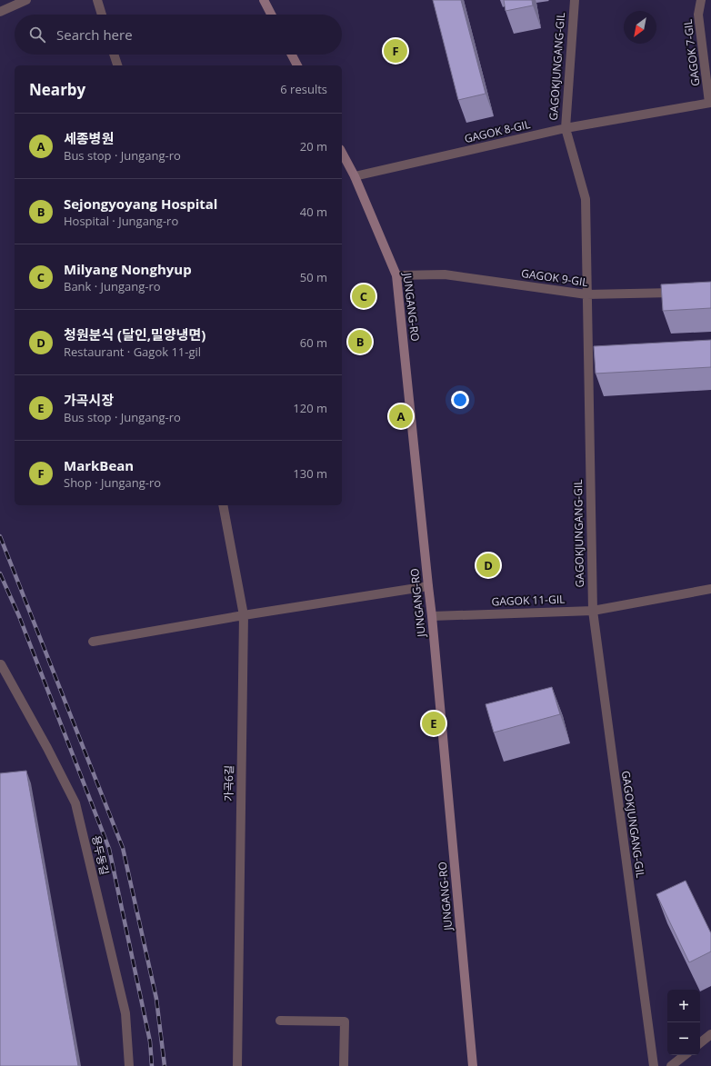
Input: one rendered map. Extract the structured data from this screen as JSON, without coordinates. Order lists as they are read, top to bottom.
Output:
{
  "streets": {
    "main road": ["JUNGANG-RO"],
    "street": [
      "GAGOK 7-GIL",
      "GAGOKJUNGANG-GIL",
      "GAGOK 8-GIL",
      "GAGOK 9-GIL",
      "GAGOK 11-GIL",
      "가곡6길",
      "용두동길"
    ]
  },
  "crossings": [
    ["GAGOK 7-GIL", "GAGOK 8-GIL"],
    ["GAGOKJUNGANG-GIL", "GAGOK 8-GIL"],
    ["GAGOKJUNGANG-GIL", "GAGOK 9-GIL"],
    ["GAGOKJUNGANG-GIL", "GAGOK 11-GIL"],
    ["GAGOK 8-GIL", "JUNGANG-RO"],
    ["GAGOK 9-GIL", "JUNGANG-RO"],
    ["JUNGANG-RO", "GAGOK 11-GIL"]
  ],
  "north": "bottom left",
  "page": {
    "search": "Search here",
    "pins": [
      "F",
      "C",
      "B",
      "A",
      "D",
      "E"
    ],
    "heading": ["Nearby", "6 results"],
    "list": [
      {
        "mark": "A",
        "name": "세종병원",
        "note": "Bus stop · Jungang-ro",
        "value": "20 m"
      },
      {
        "mark": "B",
        "name": "Sejongyoyang Hospital",
        "note": "Hospital · Jungang-ro",
        "value": "40 m"
      },
      {
        "mark": "C",
        "name": "Milyang Nonghyup",
        "note": "Bank · Jungang-ro",
        "value": "50 m"
      },
      {
        "mark": "D",
        "name": "청원분식 (달인,밀양냉면)",
        "note": "Restaurant · Gagok 11-gil",
        "value": "60 m"
      },
      {
        "mark": "E",
        "name": "가곡시장",
        "note": "Bus stop · Jungang-ro",
        "value": "120 m"
      },
      {
        "mark": "F",
        "name": "MarkBean",
        "note": "Shop · Jungang-ro",
        "value": "130 m"
      }
    ],
    "map_buttons": ["+", "−"]
  }
}
